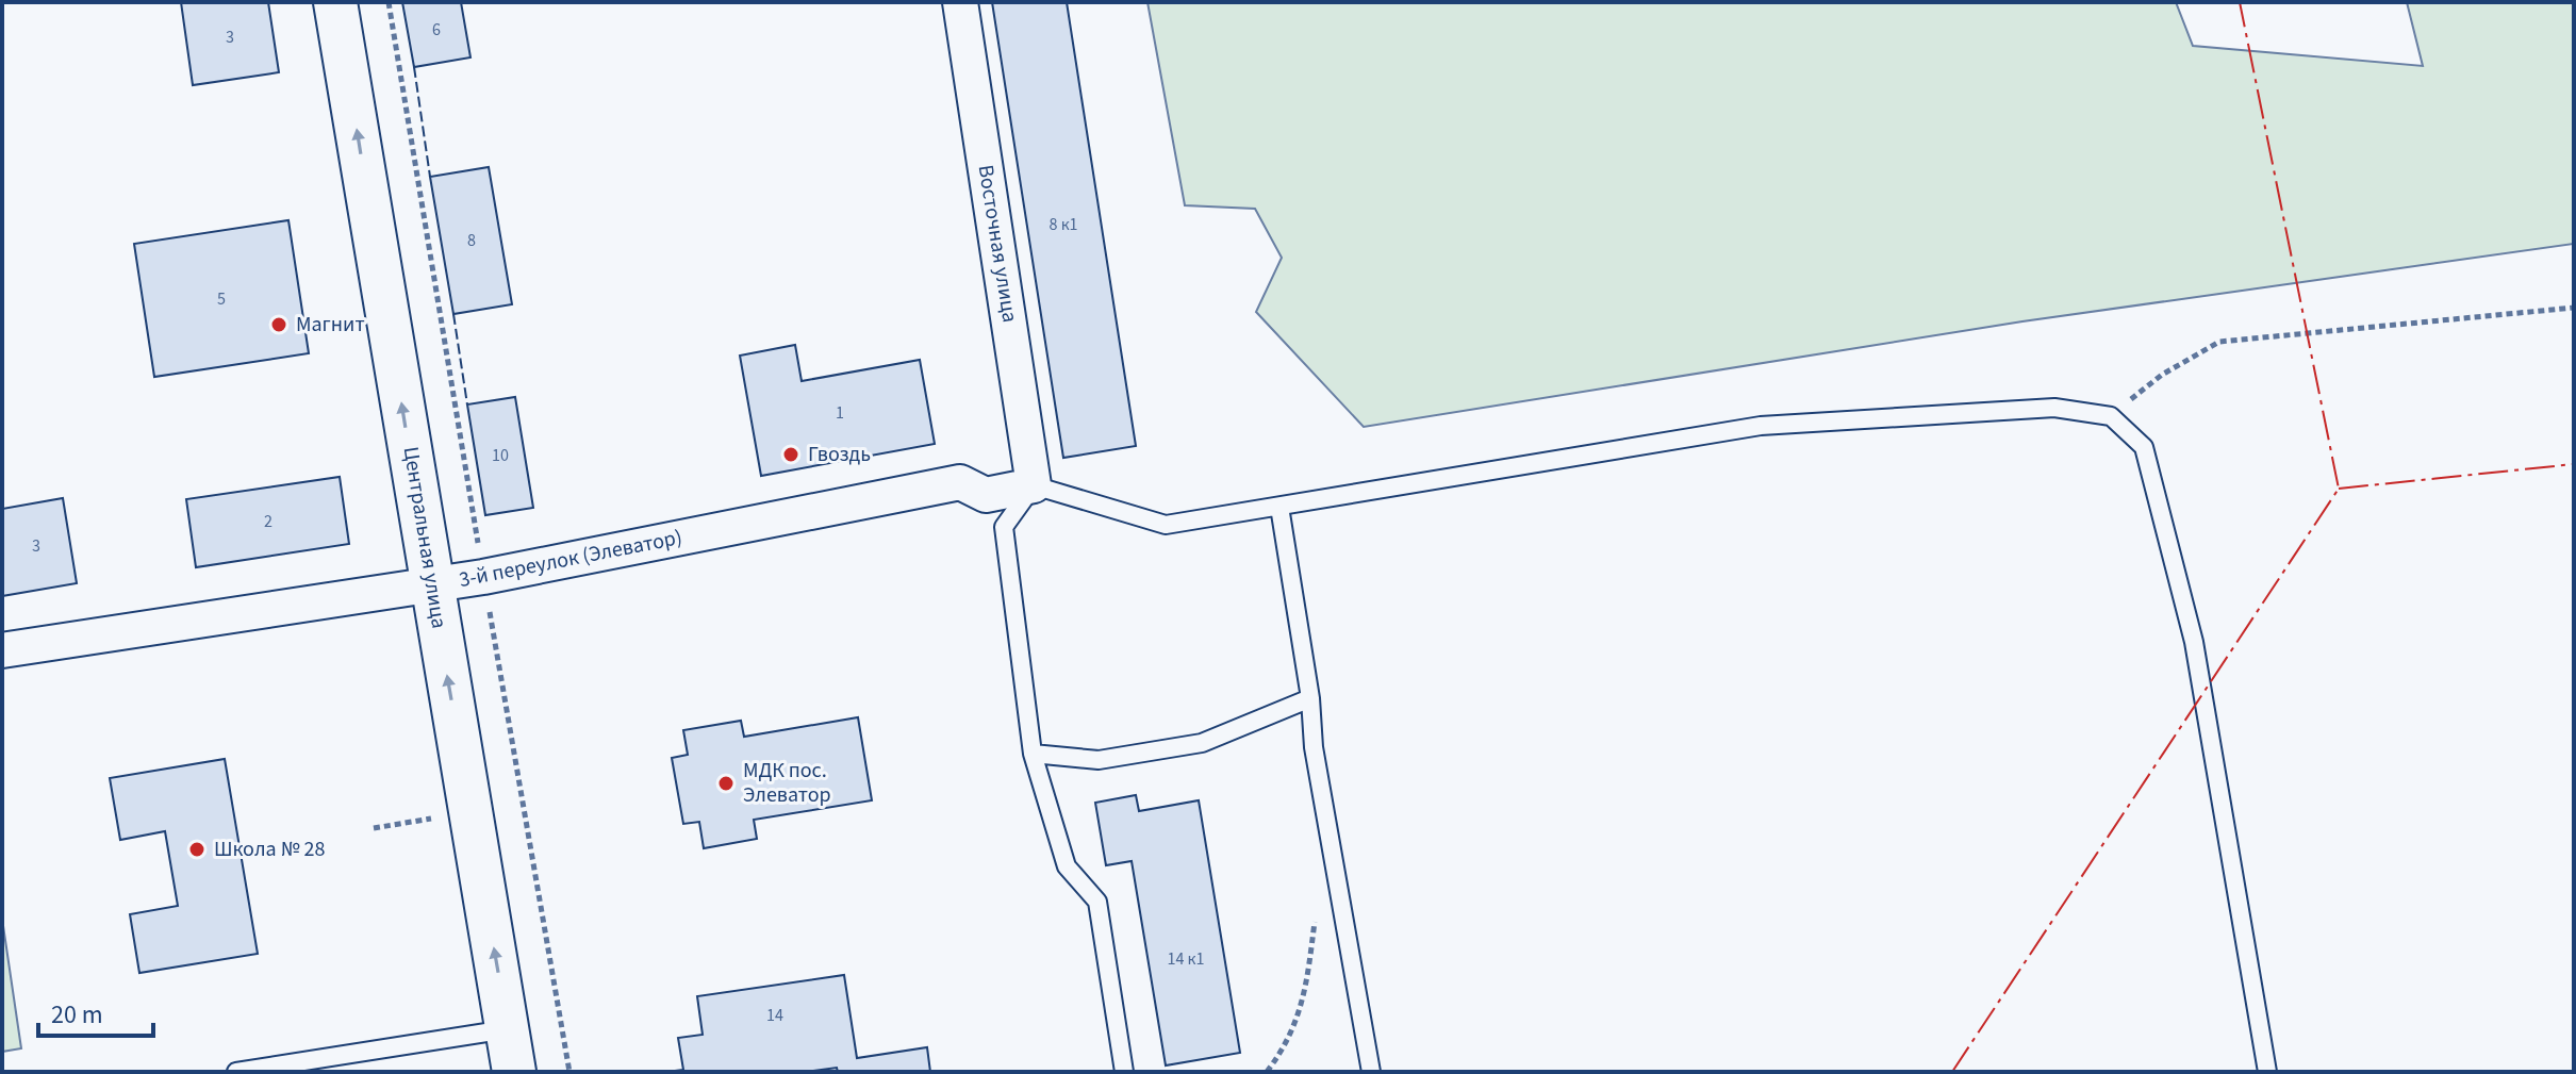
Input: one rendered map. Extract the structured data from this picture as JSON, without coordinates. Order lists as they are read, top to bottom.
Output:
{
  "streets": {
    "street": ["Восточная улица", "Центральная улица", "3-й переулок (Элеватор)"]
  },
  "crossings": [
    ["Восточная улица", "3-й переулок (Элеватор)"],
    ["Центральная улица", "3-й переулок (Элеватор)"]
  ],
  "one_way": ["Центральная улица"],
  "places": [
    "Магнит",
    "Гвоздь",
    "МДК пос. Элеватор",
    "Школа № 28"
  ],
  "house_numbers": [
    "6",
    "3",
    "8 к1",
    "8",
    "5",
    "1",
    "10",
    "2",
    "3",
    "14 к1",
    "14"
  ],
  "scale_bar": "20 m"
}
